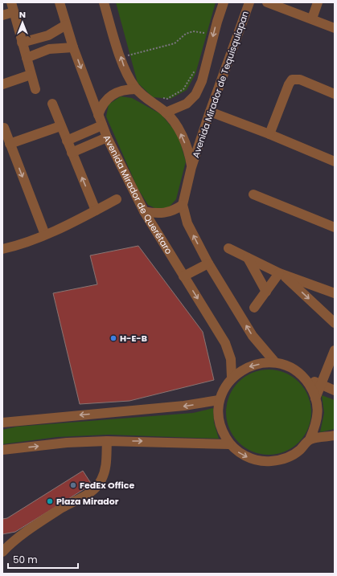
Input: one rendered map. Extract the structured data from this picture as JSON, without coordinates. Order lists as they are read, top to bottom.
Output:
{
  "streets": {
    "street": ["Avenida Mirador de Tequisquiapan", "Avenida Mirador de Querétaro"]
  },
  "places": ["H-E-B", "FedEx Office", "Plaza Mirador"],
  "scale_bar": "50 m",
  "north": "top"
}
